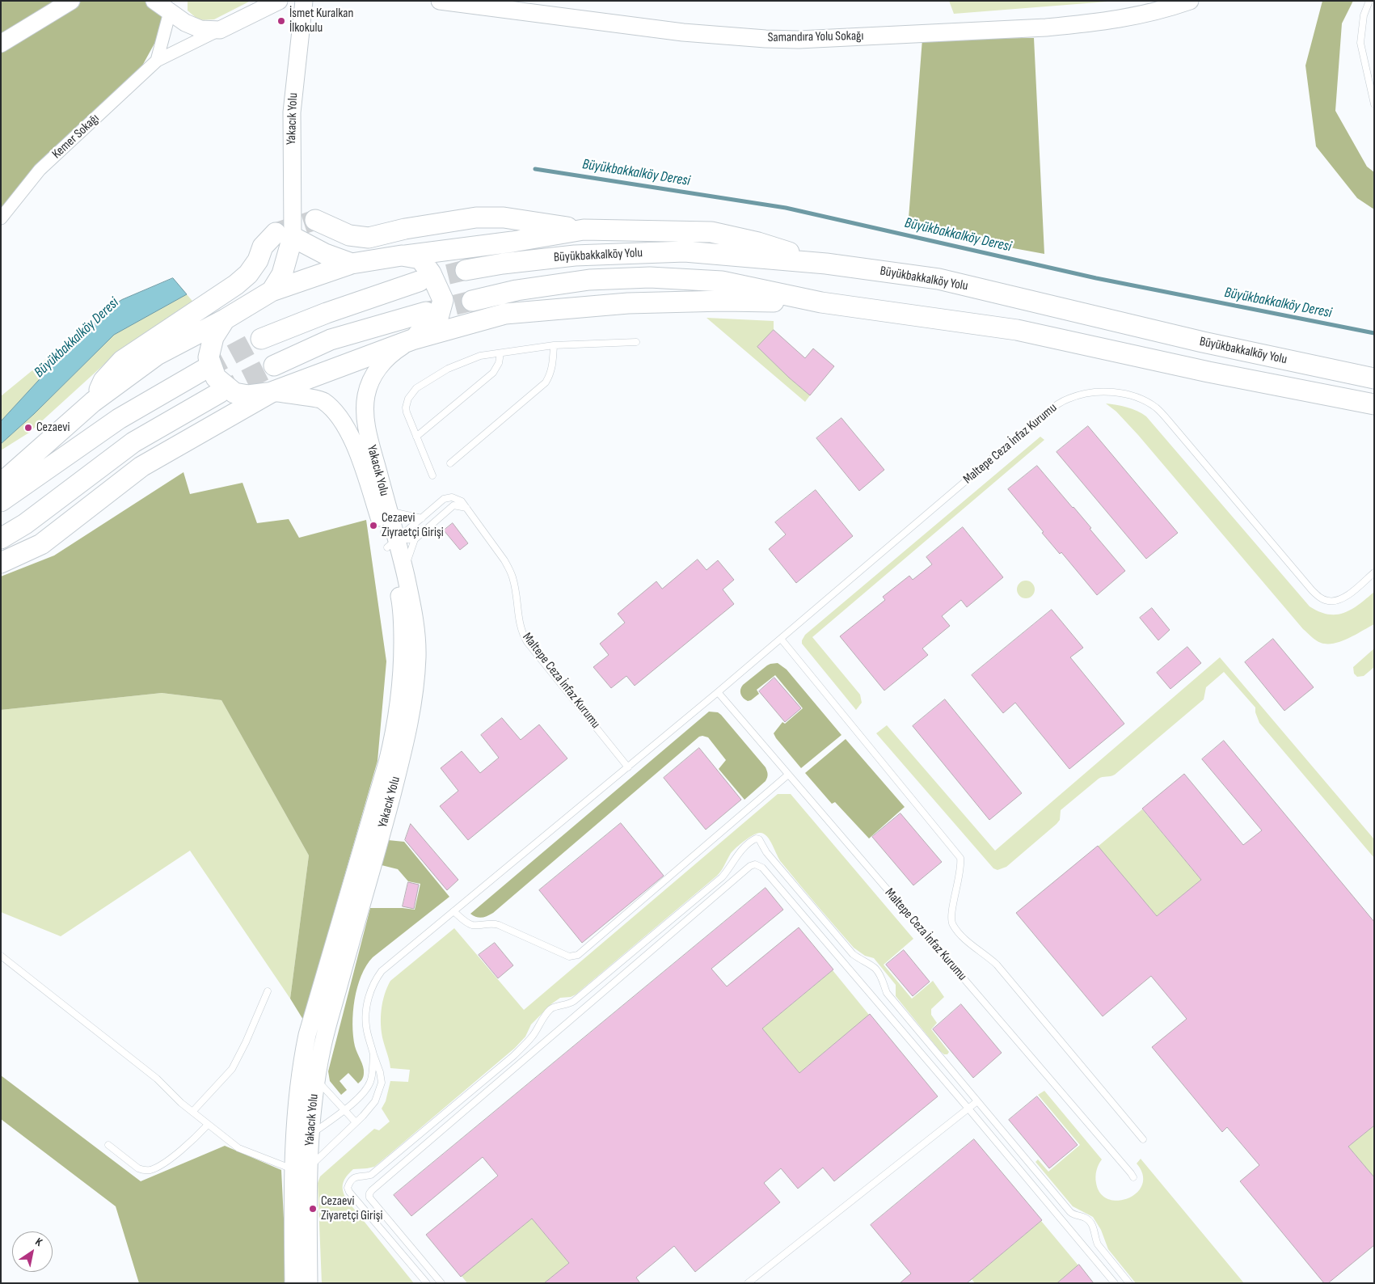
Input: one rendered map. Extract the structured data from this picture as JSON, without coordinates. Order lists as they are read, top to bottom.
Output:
{
  "streets": {
    "highway": ["Büyükbakkalköy Yolu"],
    "main road": ["Samandıra Yolu Sokağı", "Yakacık Yolu", "Kemer Sokağı"],
    "lane": ["Maltepe Ceza İnfaz Kurumu"]
  },
  "crossings": [
    ["Yakacık Yolu", "Maltepe Ceza İnfaz Kurumu"]
  ],
  "water": ["Büyükbakkalköy Deresi"],
  "places": [
    "İsmet Kuralkan İlkokulu",
    "Cezaevi",
    "Cezaevi Ziyraetçi Girişi",
    "Cezaevi Ziyaretçi Girişi"
  ],
  "north": "top right"
}
